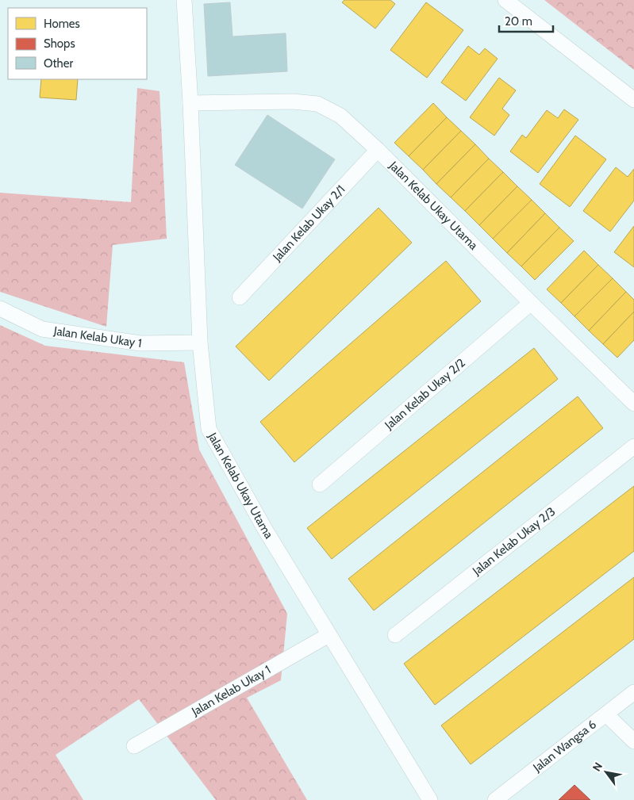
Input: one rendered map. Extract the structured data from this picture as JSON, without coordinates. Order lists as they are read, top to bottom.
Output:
{
  "streets": {
    "street": [
      "Jalan Kelab Ukay Utama",
      "Jalan Kelab Ukay 2/1",
      "Jalan Kelab Ukay 1",
      "Jalan Kelab Ukay 2/2",
      "Jalan Kelab Ukay 2/3",
      "Jalan Wangsa 6"
    ]
  },
  "crossings": [
    ["Jalan Kelab Ukay Utama", "Jalan Kelab Ukay 2/1"],
    ["Jalan Kelab Ukay Utama", "Jalan Kelab Ukay 1"],
    ["Jalan Kelab Ukay Utama", "Jalan Kelab Ukay 2/2"]
  ],
  "legend": ["Homes", "Shops", "Other"],
  "scale_bar": "20 m",
  "north": "top left"
}
